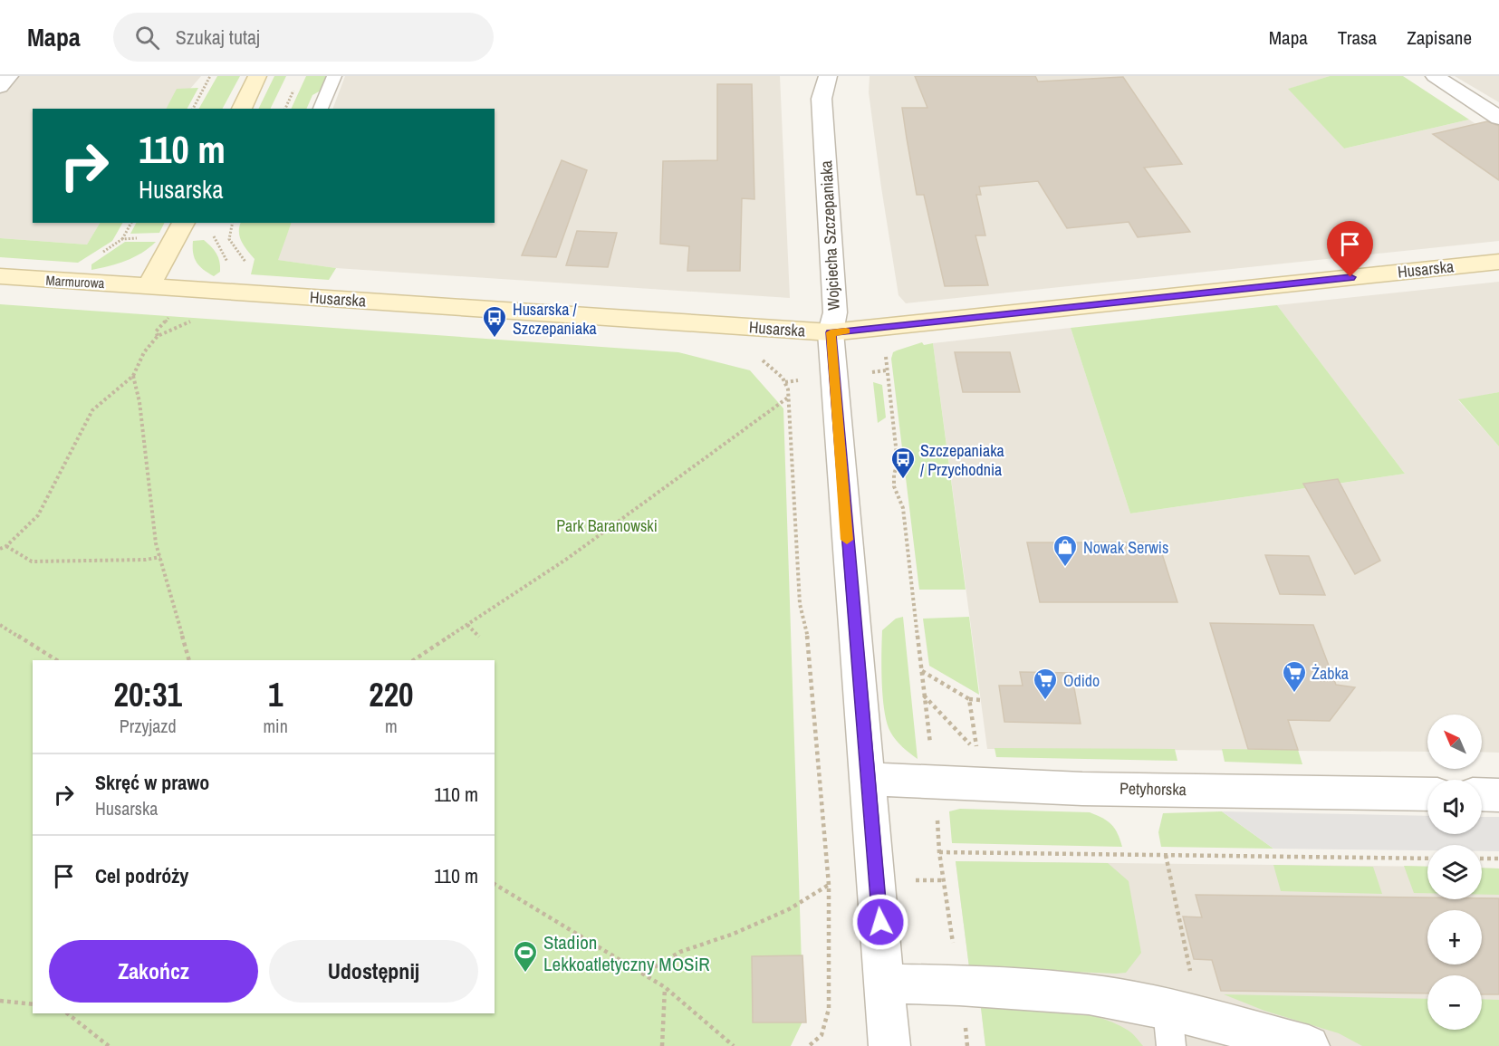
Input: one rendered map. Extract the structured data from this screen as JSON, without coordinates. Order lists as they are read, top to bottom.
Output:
{
  "streets": {
    "main road": ["Husarska", "Marmurowa"],
    "street": ["Wojciecha Szczepaniaka", "Petyhorska"]
  },
  "crossings": [
    ["Wojciecha Szczepaniaka", "Husarska"],
    ["Wojciecha Szczepaniaka", "Petyhorska"],
    ["Husarska", "Marmurowa"]
  ],
  "parks": ["Park Baranowski"],
  "places": {
    "bus stop": ["Husarska / Szczepaniaka", "Szczepaniaka / Przychodnia"],
    "shop": ["Nowak Serwis"],
    "supermarket": ["Żabka", "Odido"],
    "sports": ["Stadion Lekkoatletyczny MOSiR"]
  },
  "north": "top left",
  "page": {
    "header": "Mapa",
    "search": "Szukaj tutaj",
    "nav": ["Mapa", "Trasa", "Zapisane"],
    "turn": ["110 m", "Husarska"],
    "eta": [
      "20:31",
      "Przyjazd",
      "1",
      "min",
      "220",
      "m"
    ],
    "map_buttons": ["+", "−"],
    "list": [
      {
        "name": "Skręć w prawo",
        "note": "Husarska",
        "value": "110 m"
      },
      {
        "name": "Cel podróży",
        "value": "110 m"
      }
    ],
    "buttons": ["Zakończ", "Udostępnij"]
  }
}
